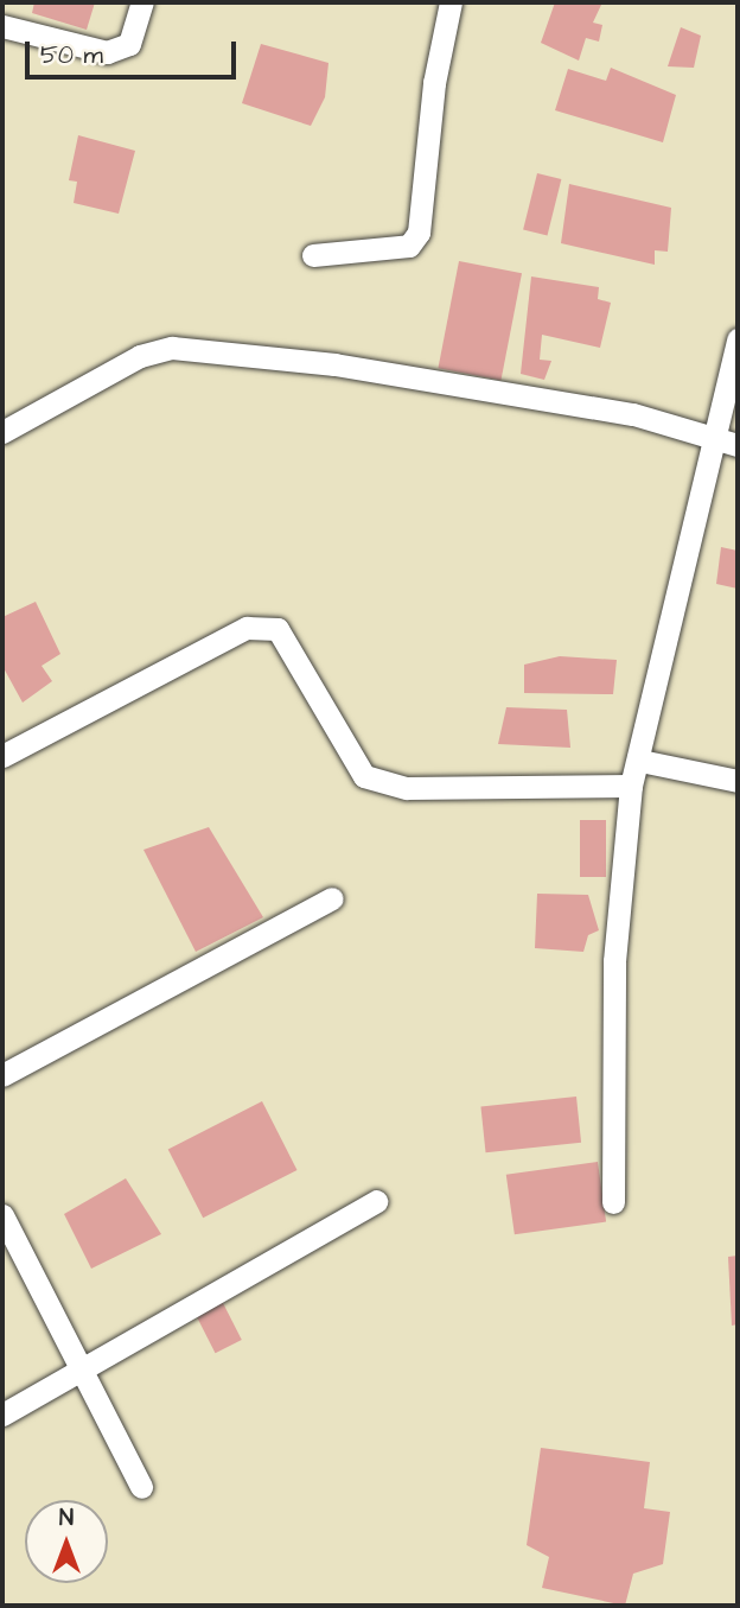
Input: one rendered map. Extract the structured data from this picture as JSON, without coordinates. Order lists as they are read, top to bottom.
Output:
{
  "scale_bar": "50 m",
  "north": "top"
}
